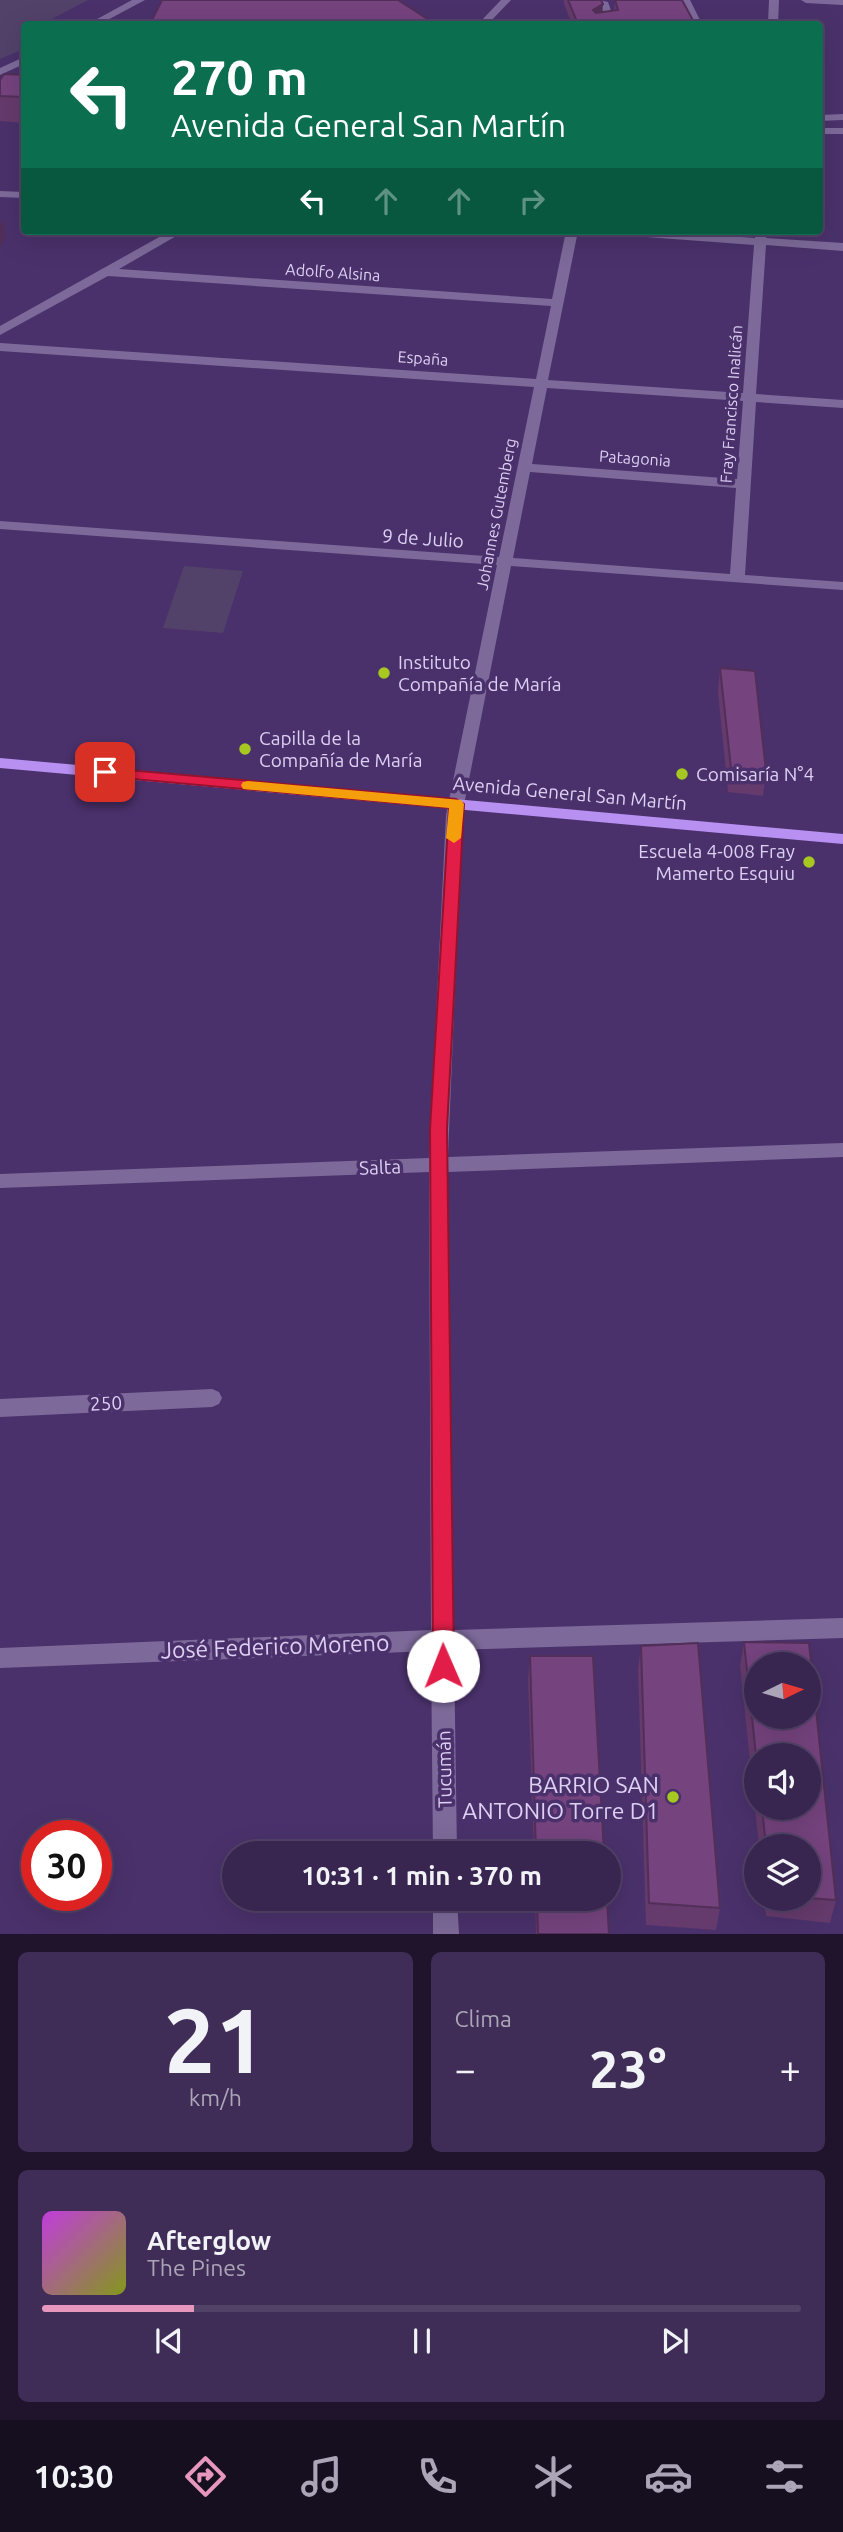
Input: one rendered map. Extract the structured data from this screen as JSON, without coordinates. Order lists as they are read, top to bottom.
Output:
{
  "streets": {
    "main road": ["Avenida General San Martín"],
    "street": [
      "Adolfo Alsina",
      "España",
      "Fray Francisco Inalicán",
      "Patagonia",
      "Johannes Gutemberg",
      "9 de Julio",
      "Salta",
      "250",
      "José Federico Moreno",
      "Tucumán"
    ]
  },
  "crossings": [
    ["Adolfo Alsina", "Johannes Gutemberg"],
    ["España", "Fray Francisco Inalicán"],
    ["España", "Johannes Gutemberg"],
    ["Fray Francisco Inalicán", "Patagonia"],
    ["Fray Francisco Inalicán", "9 de Julio"],
    ["Patagonia", "Johannes Gutemberg"],
    ["Johannes Gutemberg", "9 de Julio"],
    ["Johannes Gutemberg", "Avenida General San Martín"],
    ["Johannes Gutemberg", "Tucumán"],
    ["Avenida General San Martín", "Tucumán"],
    ["Salta", "Tucumán"],
    ["José Federico Moreno", "Tucumán"]
  ],
  "places": [
    "Instituto Compañía de María",
    "Capilla de la Compañía de María",
    "Comisaría N°4",
    "Escuela 4-008 Fray Mamerto Esquiu",
    "BARRIO SAN ANTONIO Torre D1"
  ],
  "north": "right",
  "page": {
    "turn": ["270 m", "Avenida General San Martín"],
    "limit": "30",
    "trip": "10:31 · 1 min · 370 m",
    "tile": [
      ["21", "km/h"],
      "Clima"
    ],
    "heat": ["−", "23°", "+"],
    "song": ["Afterglow", "The Pines"],
    "tabs": "10:30"
  }
}
